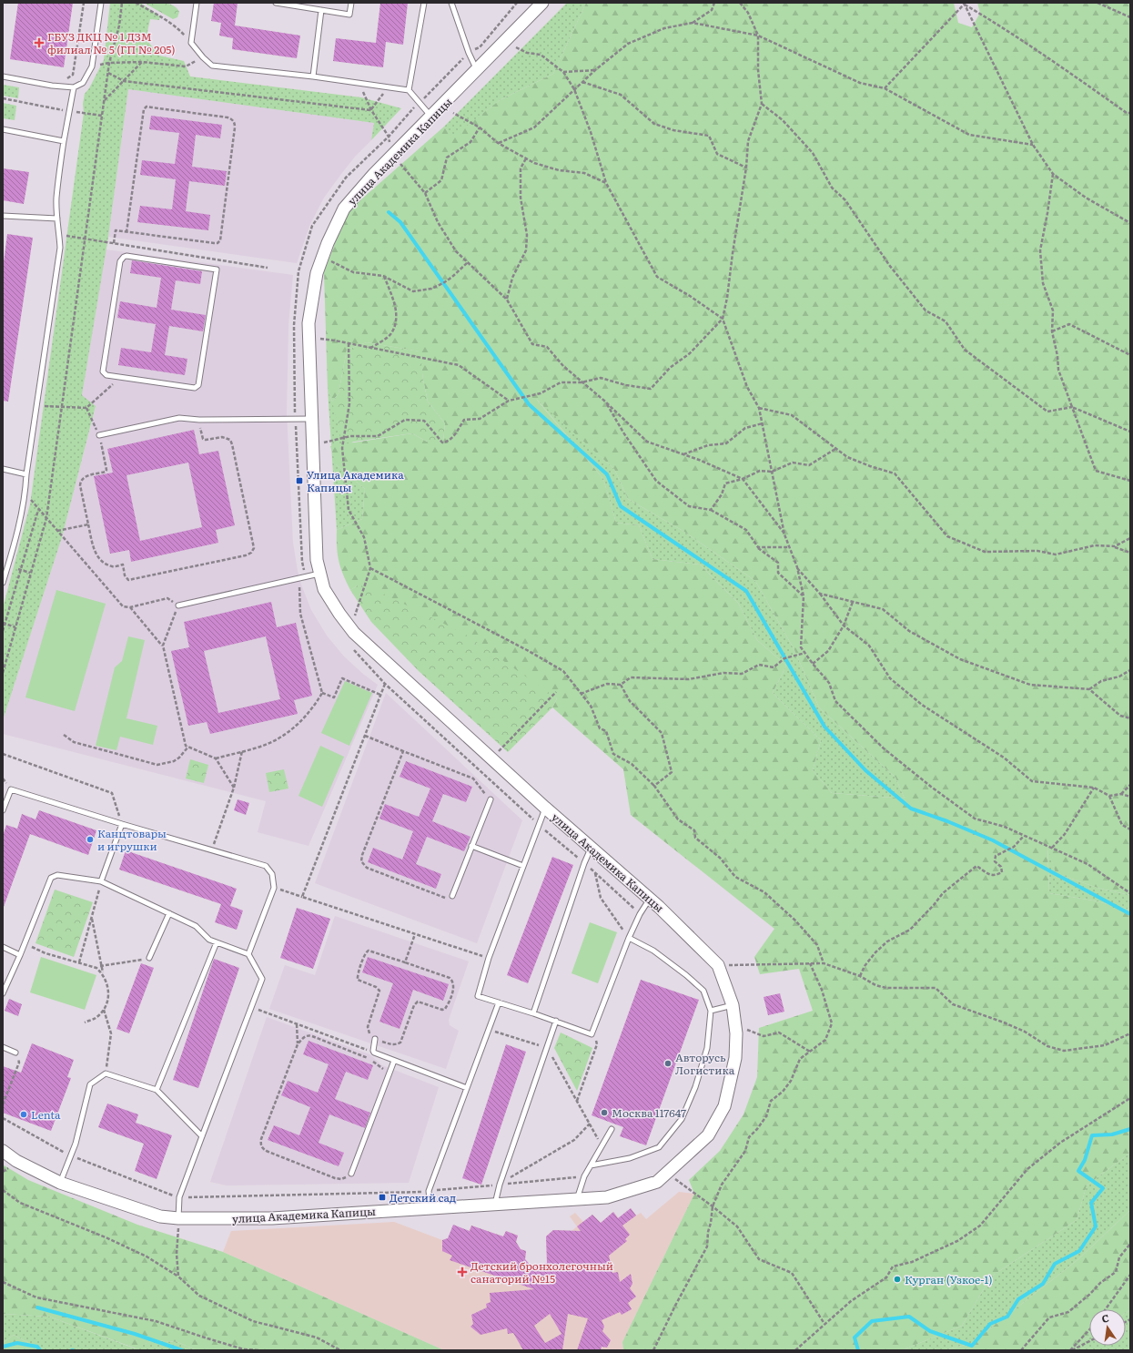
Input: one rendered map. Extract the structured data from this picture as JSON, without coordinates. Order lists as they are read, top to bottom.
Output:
{
  "streets": {
    "street": ["улица Академика Капицы"]
  },
  "places": {
    "health": ["ГБУЗ ДКЦ № 1 ДЗМ филиал № 5 (ГП № 205)", "Детский бронхолегочный санаторий №15"],
    "transit": ["Улица Академика Капицы", "Детский сад"],
    "other": [
      "Канцтовары и игрушки",
      "Авторусь Логистика",
      "Москва 117647",
      "Lenta",
      "Курган (Узкое-1)"
    ]
  },
  "north": "top"
}
